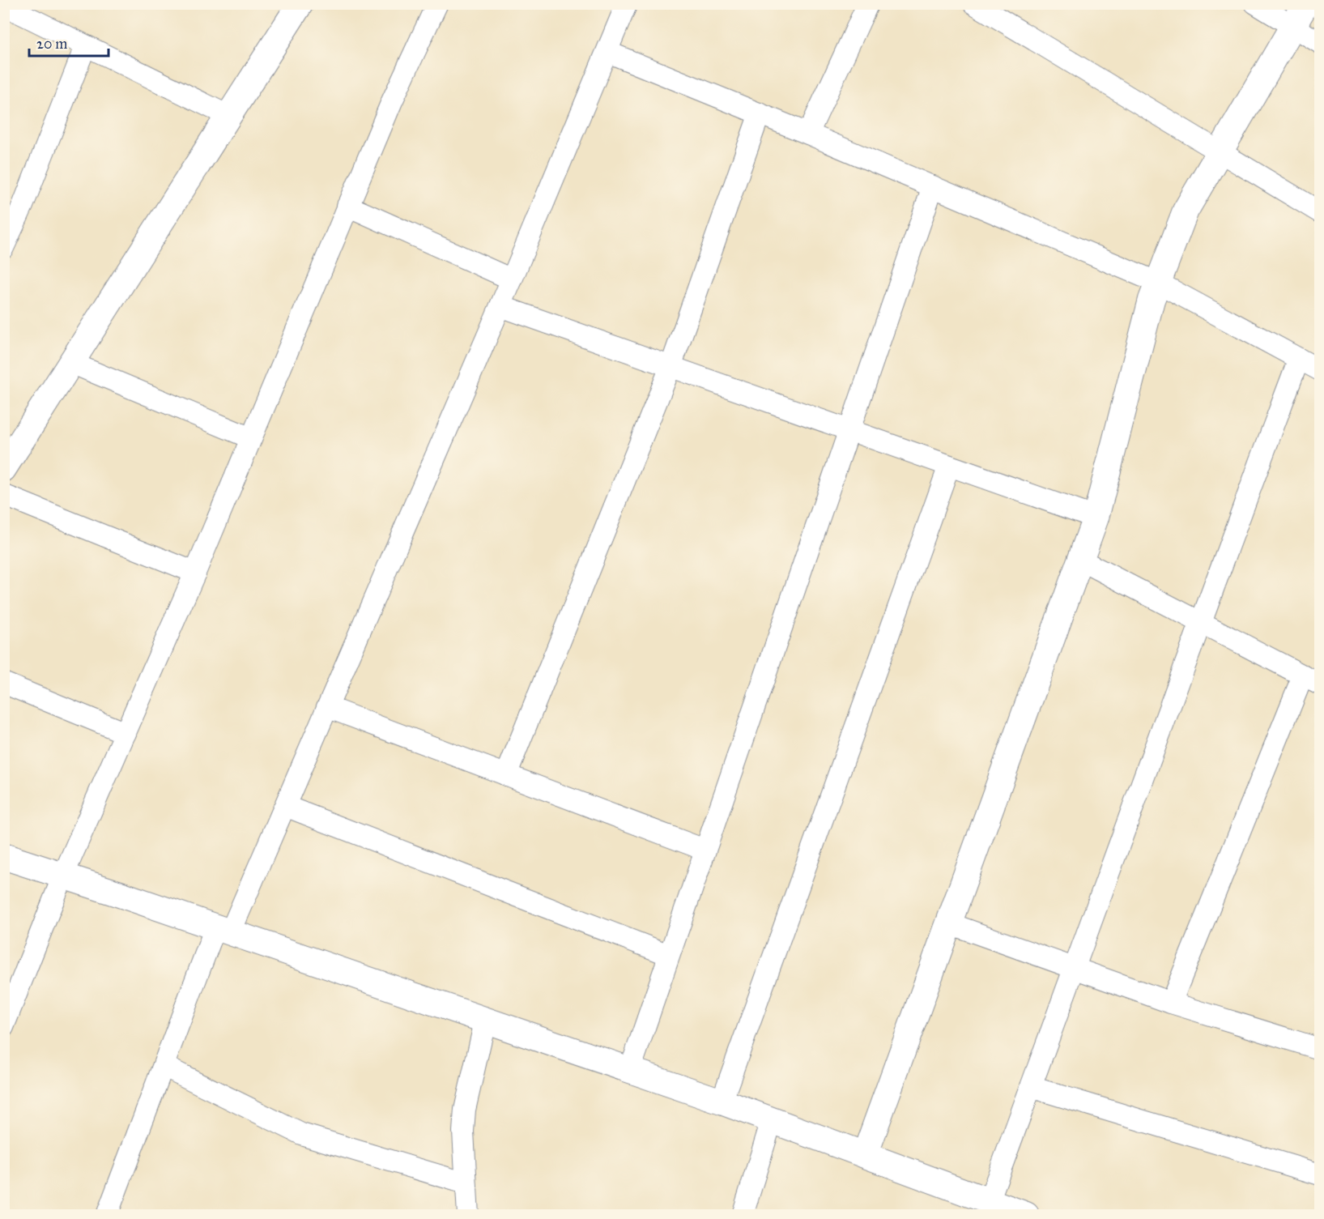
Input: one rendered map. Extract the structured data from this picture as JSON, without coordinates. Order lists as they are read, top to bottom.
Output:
{
  "scale_bar": "20 m"
}
